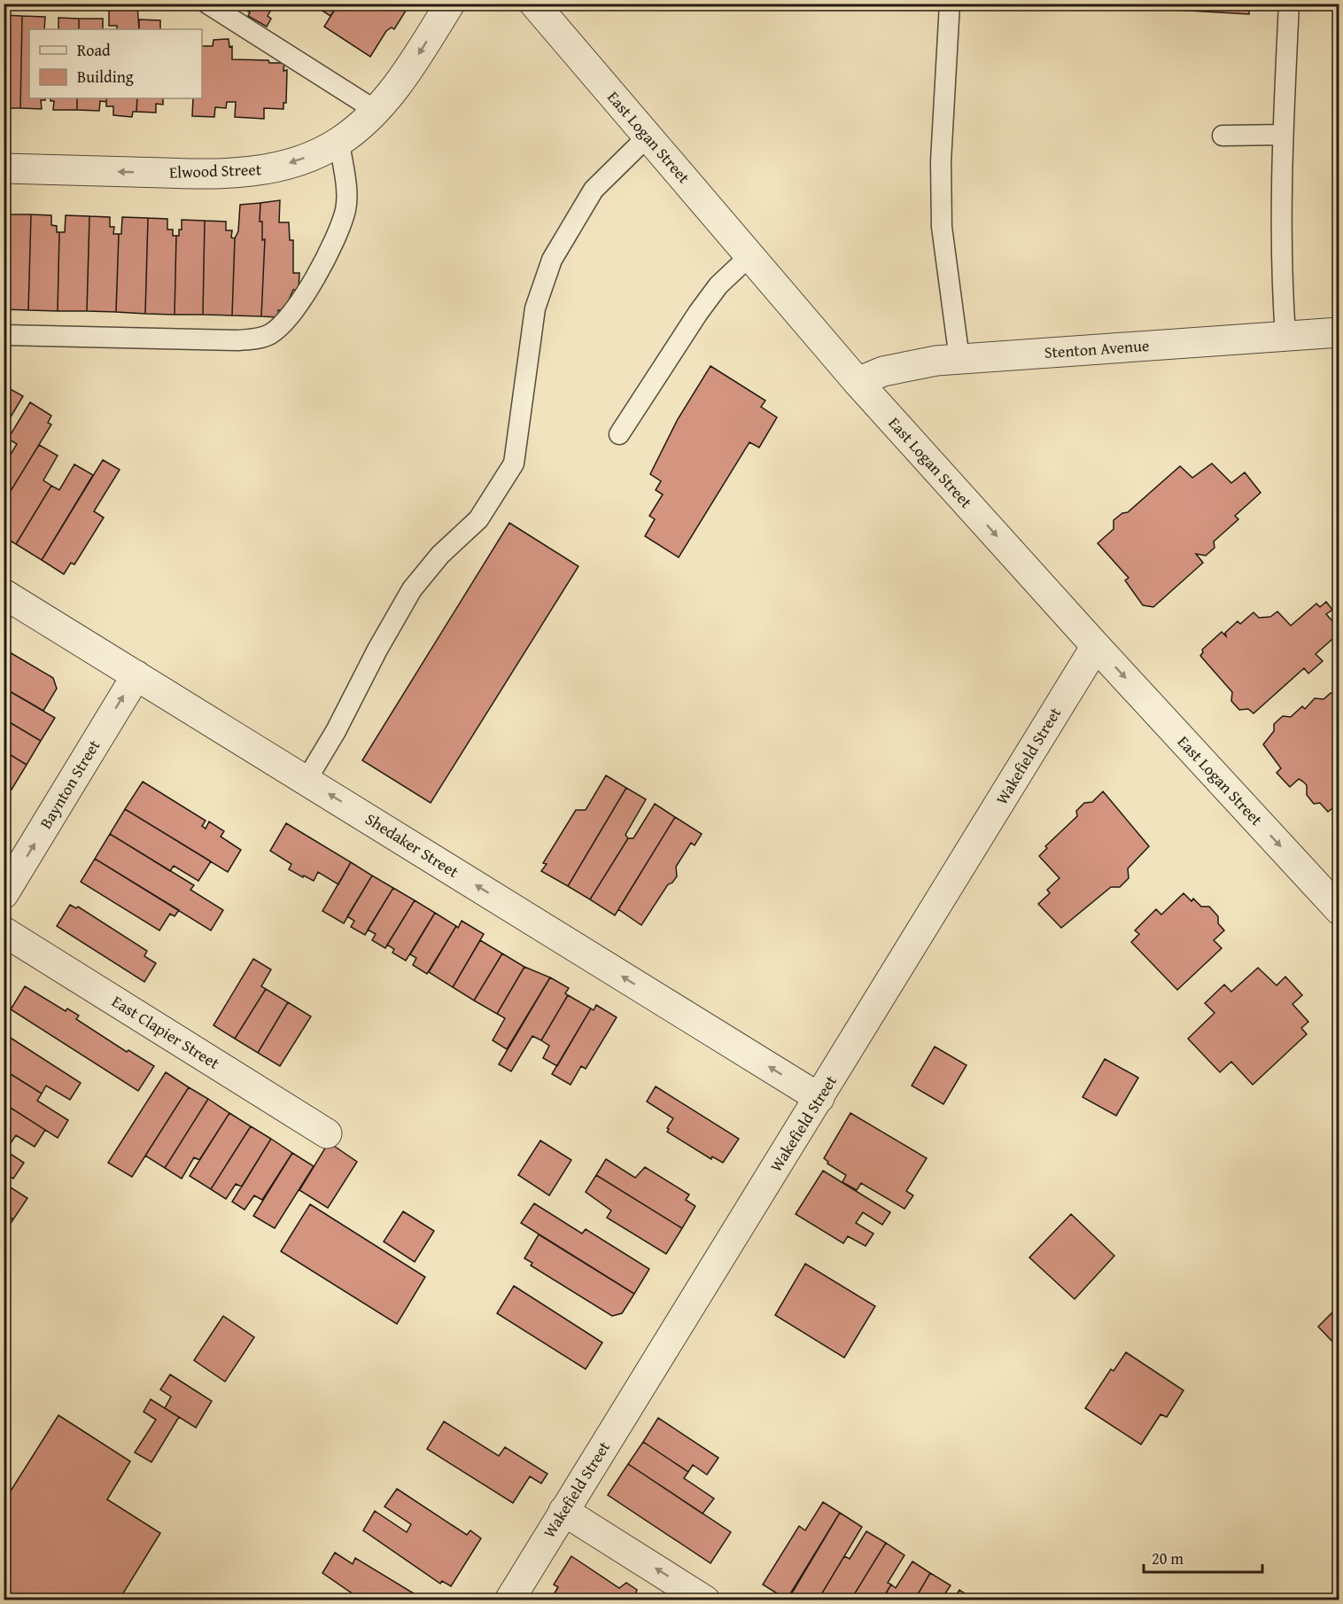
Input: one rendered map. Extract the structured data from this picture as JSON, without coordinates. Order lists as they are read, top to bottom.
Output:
{
  "streets": {
    "street": [
      "East Logan Street",
      "Elwood Street",
      "Stenton Avenue",
      "Wakefield Street",
      "Baynton Street",
      "Shedaker Street",
      "East Clapier Street"
    ]
  },
  "crossings": [
    ["East Logan Street", "Stenton Avenue"],
    ["East Logan Street", "Wakefield Street"],
    ["Wakefield Street", "Shedaker Street"],
    ["Baynton Street", "Shedaker Street"]
  ],
  "one_way": [
    "East Logan Street",
    "Elwood Street",
    "Baynton Street",
    "Shedaker Street"
  ],
  "legend": ["Road", "Building"],
  "scale_bar": "20 m"
}
